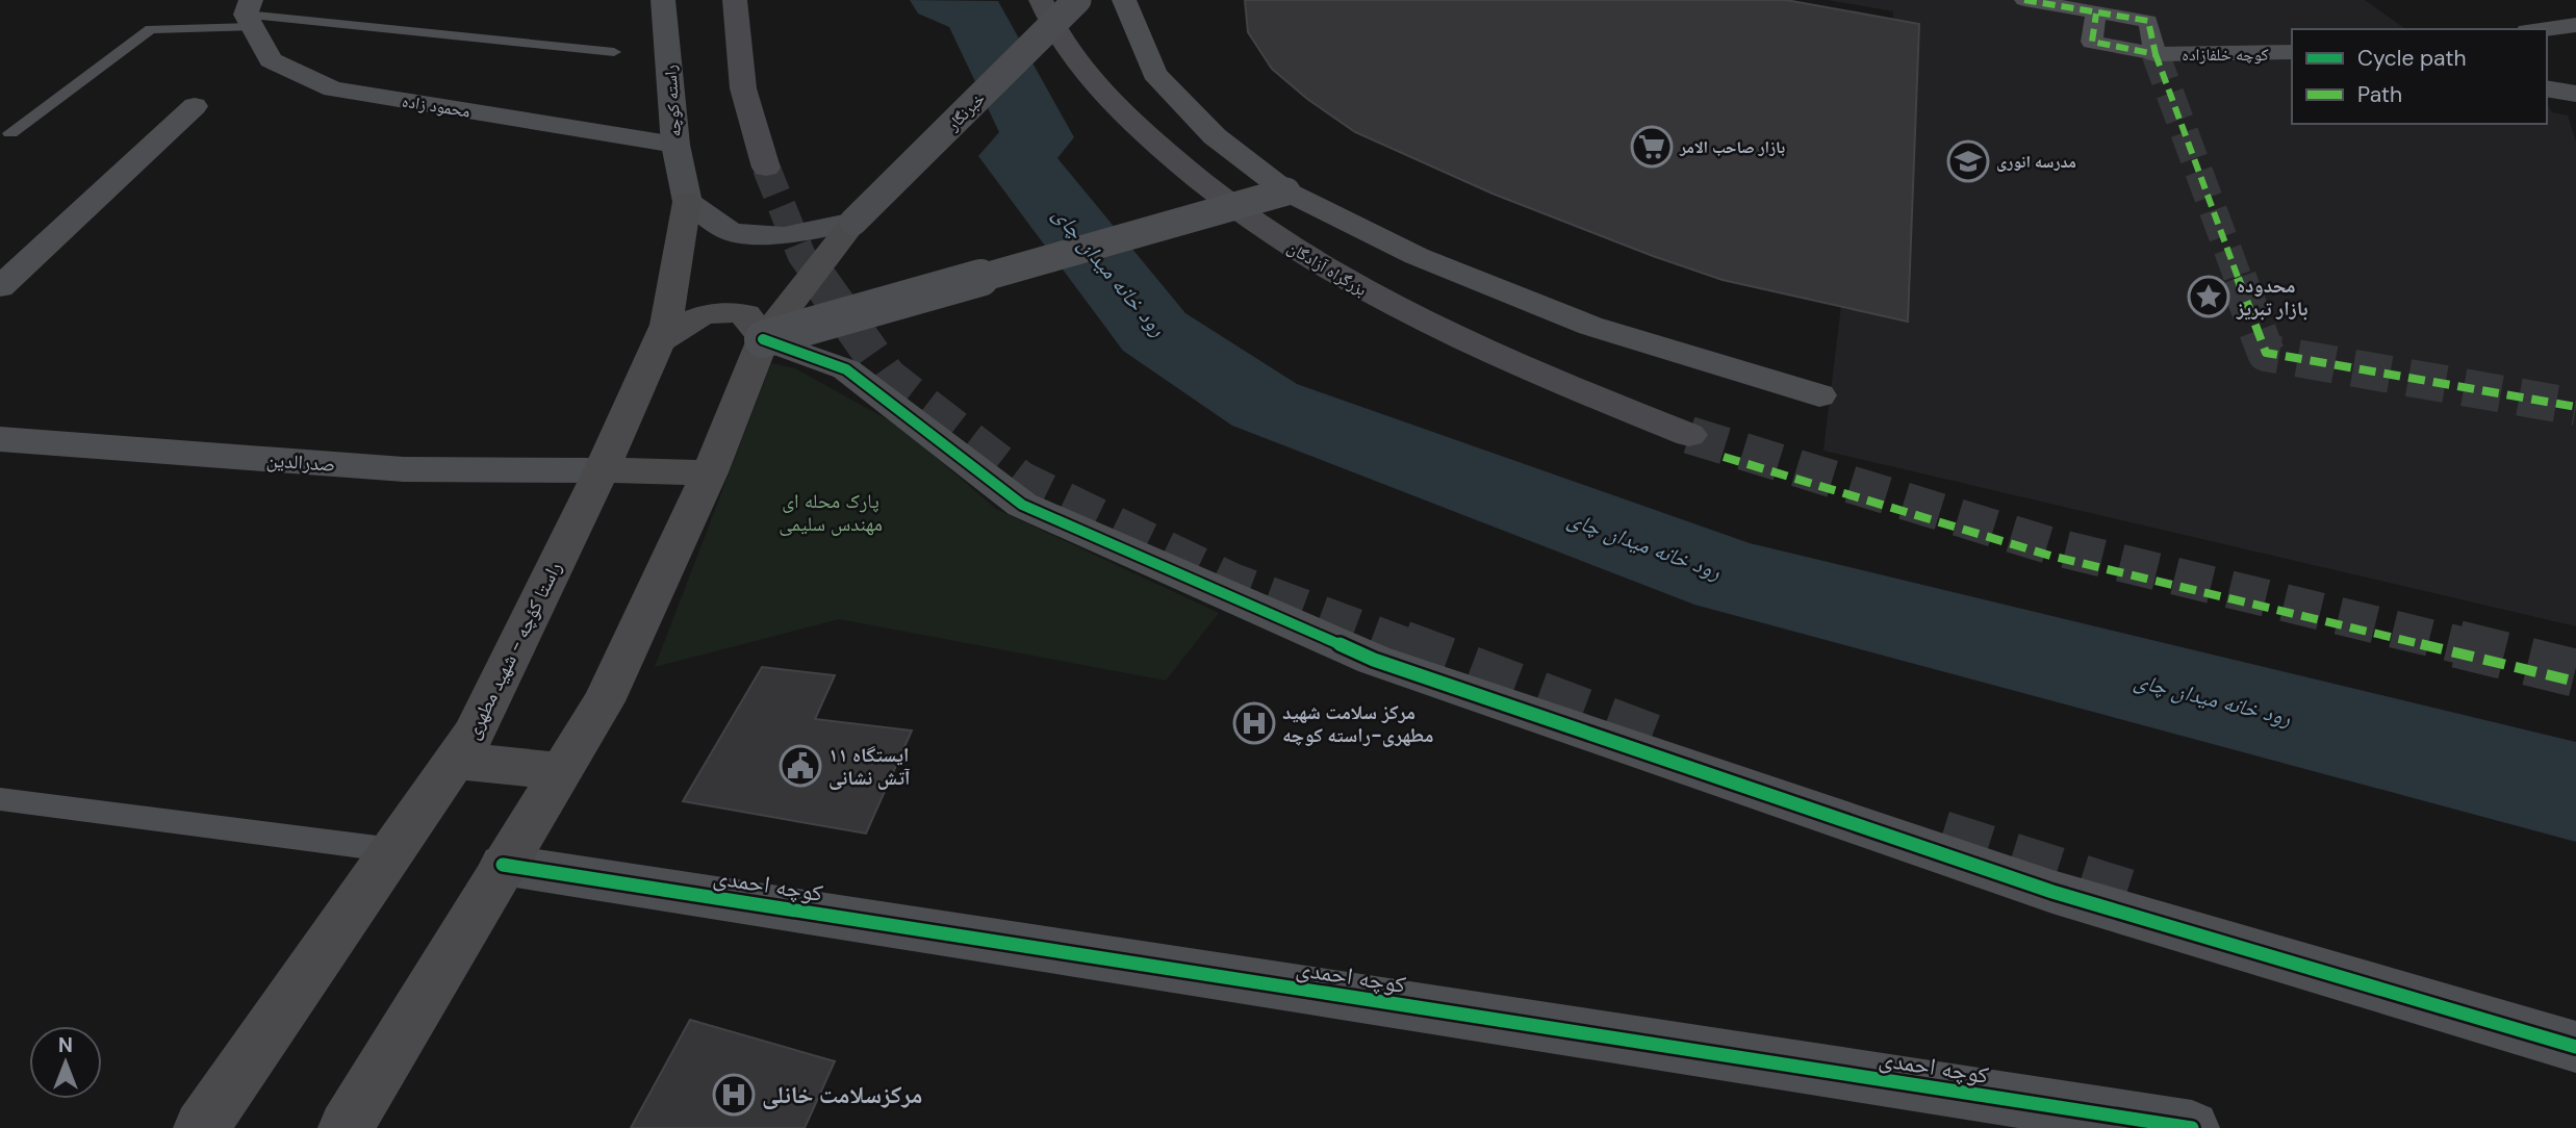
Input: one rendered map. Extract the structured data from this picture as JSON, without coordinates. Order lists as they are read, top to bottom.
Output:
{
  "streets": {
    "highway": ["بزرگراه آزادگان"],
    "main road": ["راسته کوچه", "خبرنگار", "راستا کؤچه - شهید مطهری"],
    "street": [
      "کوچه خلفازاده",
      "محمود زاده",
      "صدرالدین",
      "کوچه احمدی"
    ]
  },
  "crossings": [
    ["راسته کوچه", "محمود زاده"],
    ["راسته کوچه", "راستا کؤچه - شهید مطهری"],
    ["صدرالدین", "راستا کؤچه - شهید مطهری"]
  ],
  "water": ["رود خانه میدان چای"],
  "parks": ["پارک محله ای مهندس سلیمی"],
  "places": {
    "supermarket": ["بازار صاحب الامر"],
    "school or university": ["مدرسه انوری"],
    "place": ["محدوده بازار تبریز"],
    "hospital": ["مرکز سلامت شهید مطهری-راسته کوچه", "مرکزسلامت خانلی"],
    "public building": ["ایستگاه ۱۱ آتش نشانی"]
  },
  "legend": ["Cycle path", "Path"],
  "north": "top"
}
